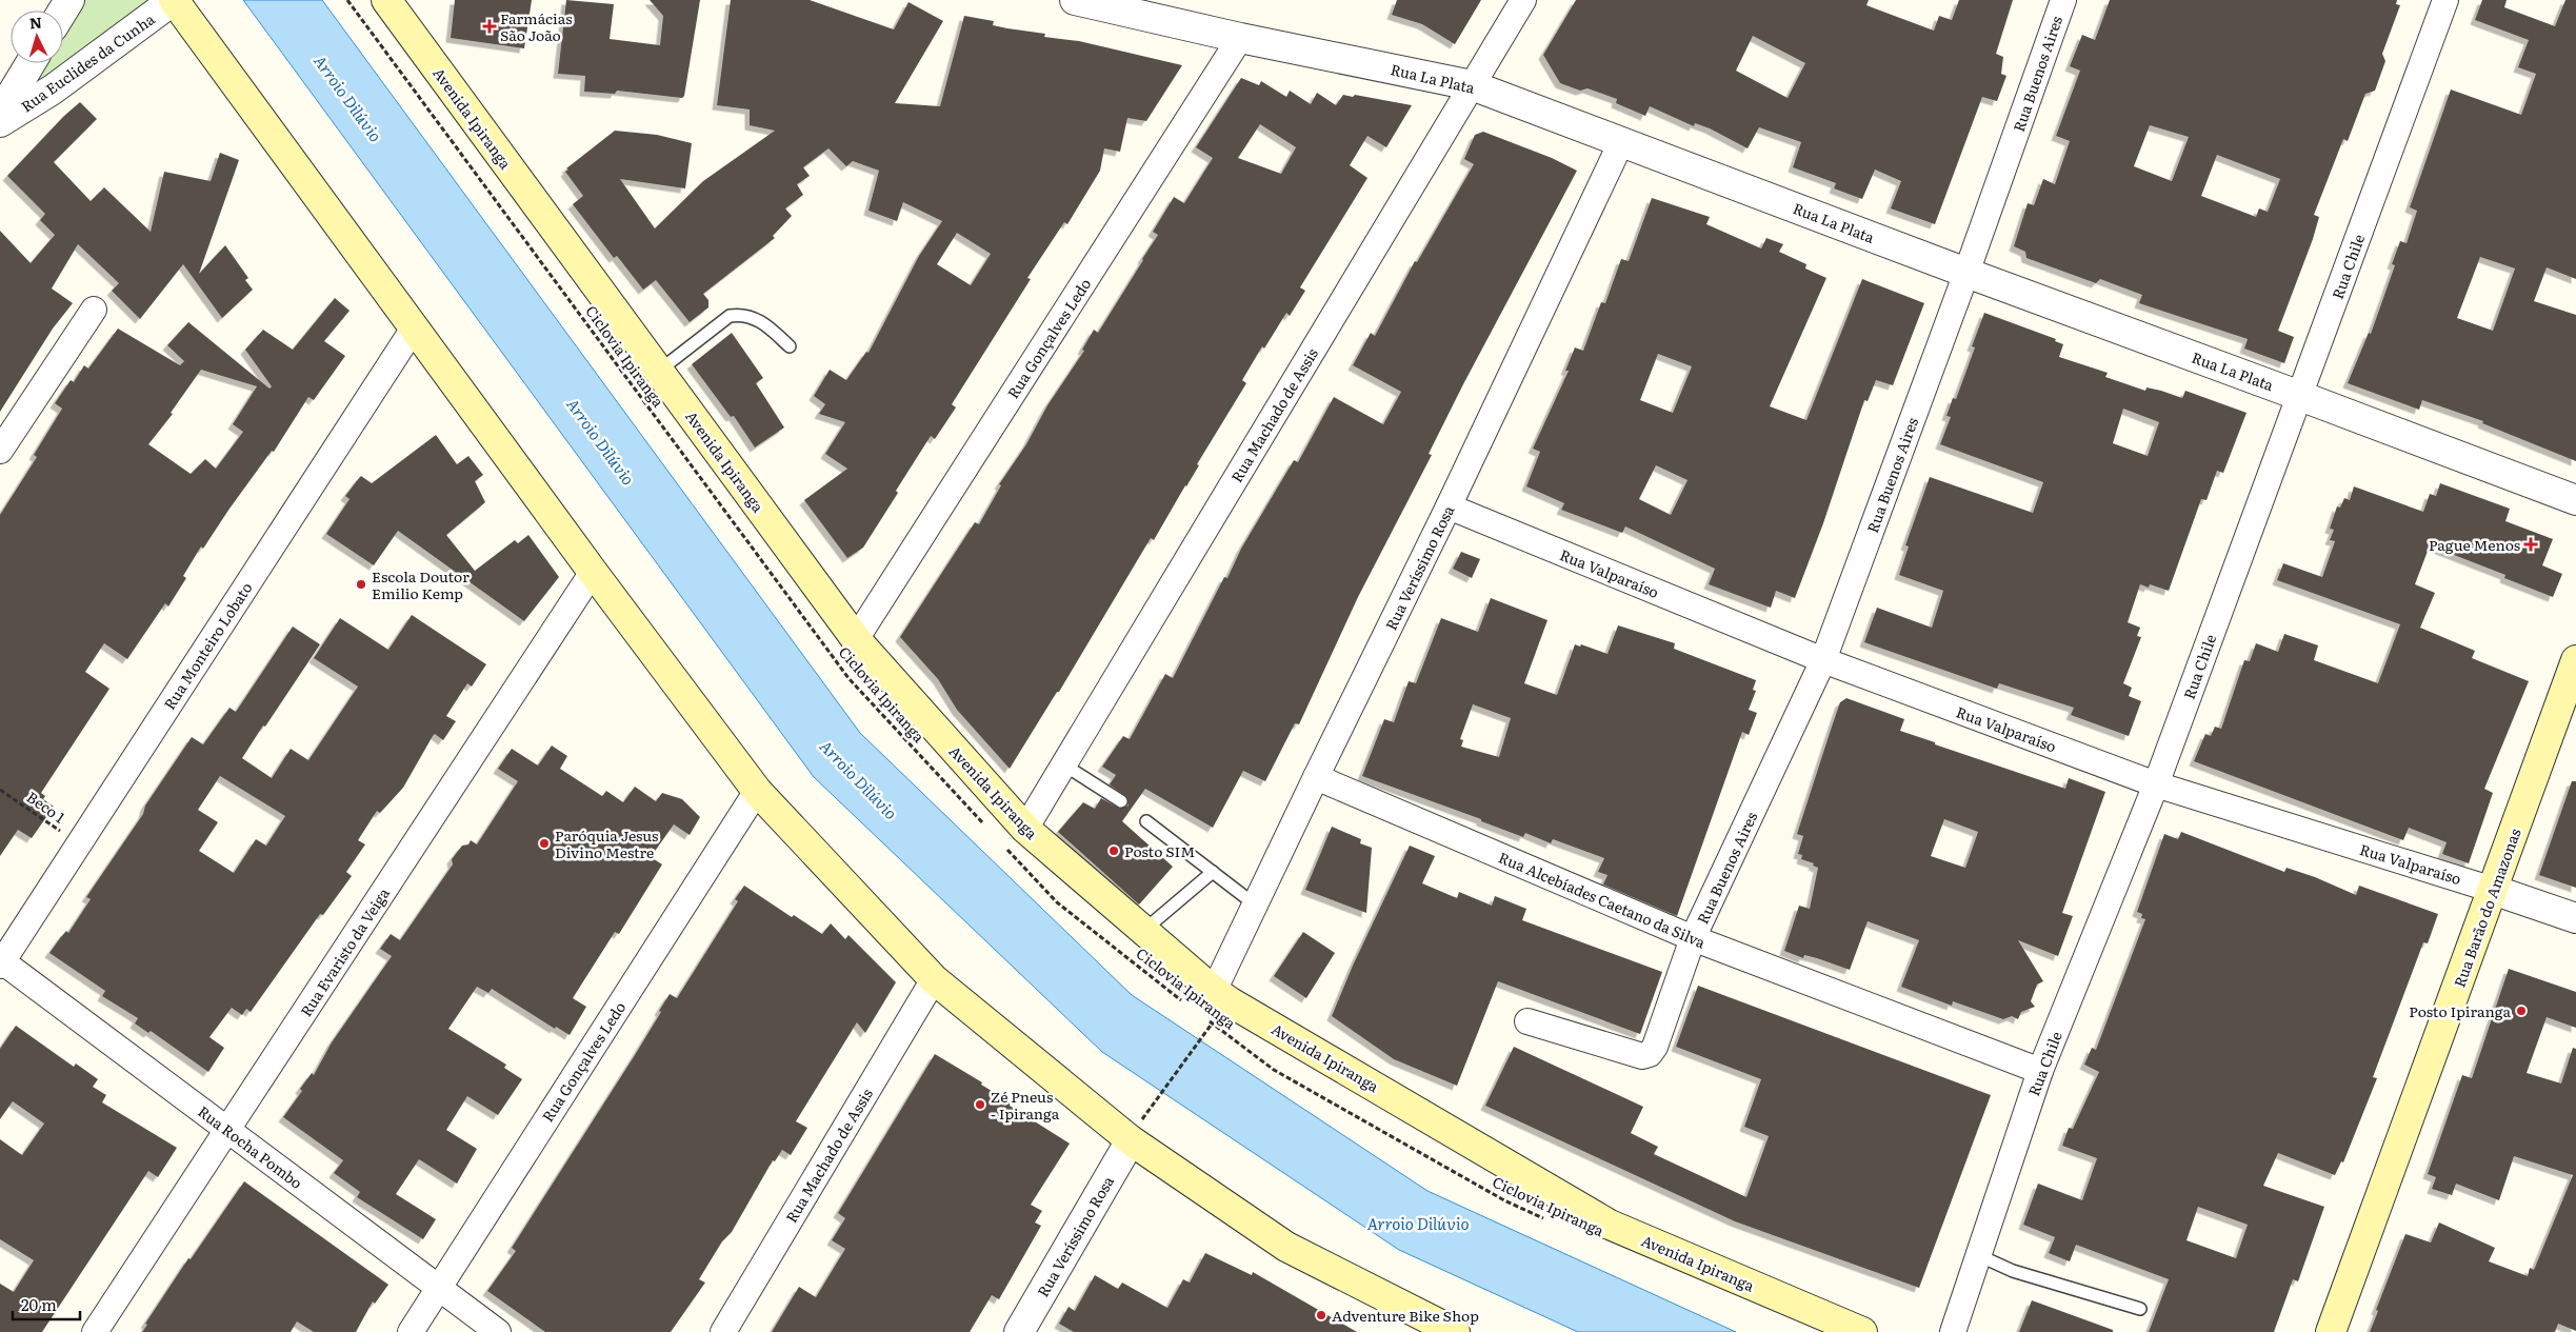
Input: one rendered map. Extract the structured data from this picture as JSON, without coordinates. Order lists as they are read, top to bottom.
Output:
{
  "streets": {
    "main road": ["Avenida Ipiranga", "Rua Barão do Amazonas"],
    "street": [
      "Rua Euclides da Cunha",
      "Rua Buenos Aires",
      "Rua La Plata",
      "Rua Chile",
      "Rua Gonçalves Ledo",
      "Rua Machado de Assis",
      "Rua Veríssimo Rosa",
      "Rua Valparaíso",
      "Rua Monteiro Lobato",
      "Rua Alcebíades Caetano da Silva",
      "Rua Evaristo da Veiga",
      "Rua Rocha Pombo"
    ],
    "path": ["Ciclovia Ipiranga", "Beco 1"]
  },
  "crossings": [
    ["Rua Buenos Aires", "Rua La Plata"],
    ["Rua Buenos Aires", "Rua Valparaíso"],
    ["Rua Buenos Aires", "Rua Alcebíades Caetano da Silva"],
    ["Rua La Plata", "Rua Chile"],
    ["Rua La Plata", "Rua Gonçalves Ledo"],
    ["Rua La Plata", "Rua Machado de Assis"],
    ["Rua La Plata", "Rua Veríssimo Rosa"],
    ["Avenida Ipiranga", "Rua Gonçalves Ledo"],
    ["Avenida Ipiranga", "Ciclovia Ipiranga"],
    ["Avenida Ipiranga", "Rua Machado de Assis"],
    ["Avenida Ipiranga", "Rua Veríssimo Rosa"],
    ["Rua Chile", "Rua Valparaíso"],
    ["Rua Chile", "Rua Alcebíades Caetano da Silva"],
    ["Rua Gonçalves Ledo", "Rua Rocha Pombo"],
    ["Ciclovia Ipiranga", "Rua Machado de Assis"],
    ["Ciclovia Ipiranga", "Rua Veríssimo Rosa"],
    ["Rua Veríssimo Rosa", "Rua Valparaíso"],
    ["Rua Veríssimo Rosa", "Rua Alcebíades Caetano da Silva"],
    ["Rua Valparaíso", "Rua Barão do Amazonas"],
    ["Rua Monteiro Lobato", "Beco 1"],
    ["Rua Monteiro Lobato", "Rua Rocha Pombo"],
    ["Rua Evaristo da Veiga", "Rua Rocha Pombo"]
  ],
  "water": ["Arroio Dilúvio"],
  "places": {
    "health": ["Farmácias São João", "Pague Menos"],
    "other": [
      "Escola Doutor Emilio Kemp",
      "Paróquia Jesus Divino Mestre",
      "Posto SIM",
      "Posto Ipiranga",
      "Zé Pneus - Ipiranga",
      "Adventure Bike Shop"
    ]
  },
  "scale_bar": "20 m",
  "north": "top"
}
